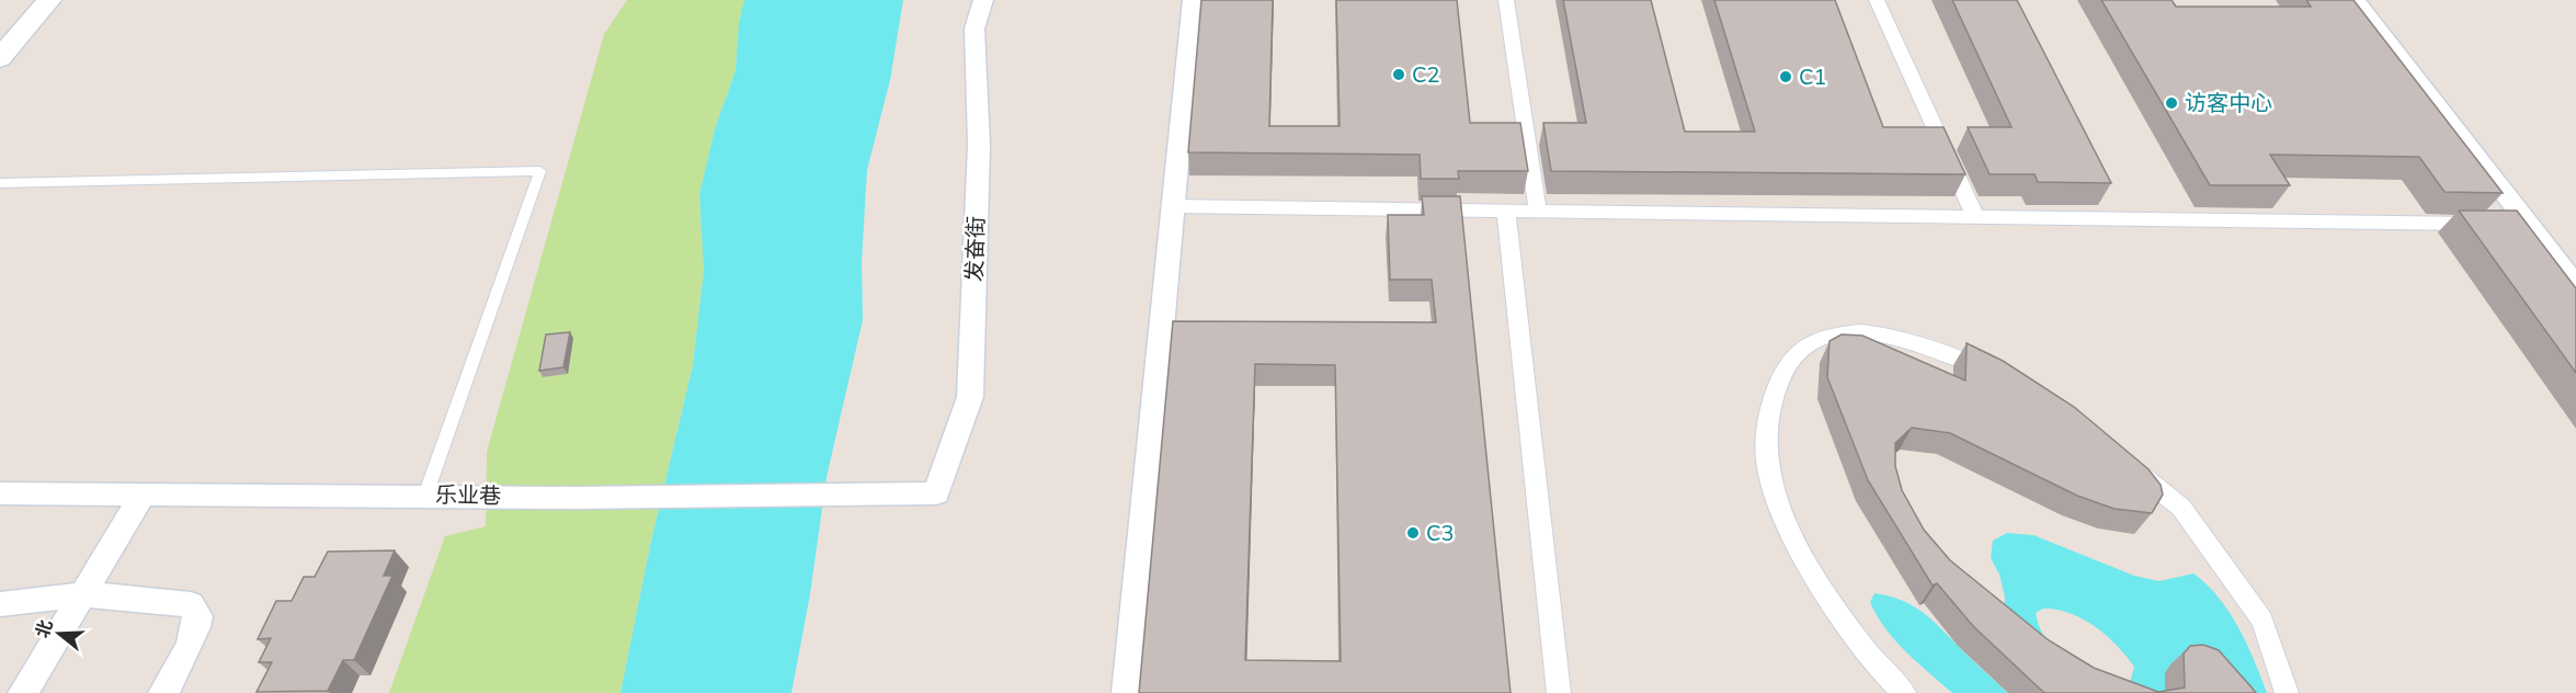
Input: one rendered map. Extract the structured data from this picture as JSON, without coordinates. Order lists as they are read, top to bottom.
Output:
{
  "streets": {
    "street": ["发奋街", "乐业巷"]
  },
  "crossings": [
    ["发奋街", "乐业巷"]
  ],
  "places": [
    "C2",
    "C1",
    "访客中心",
    "C3"
  ],
  "north": "left"
}
